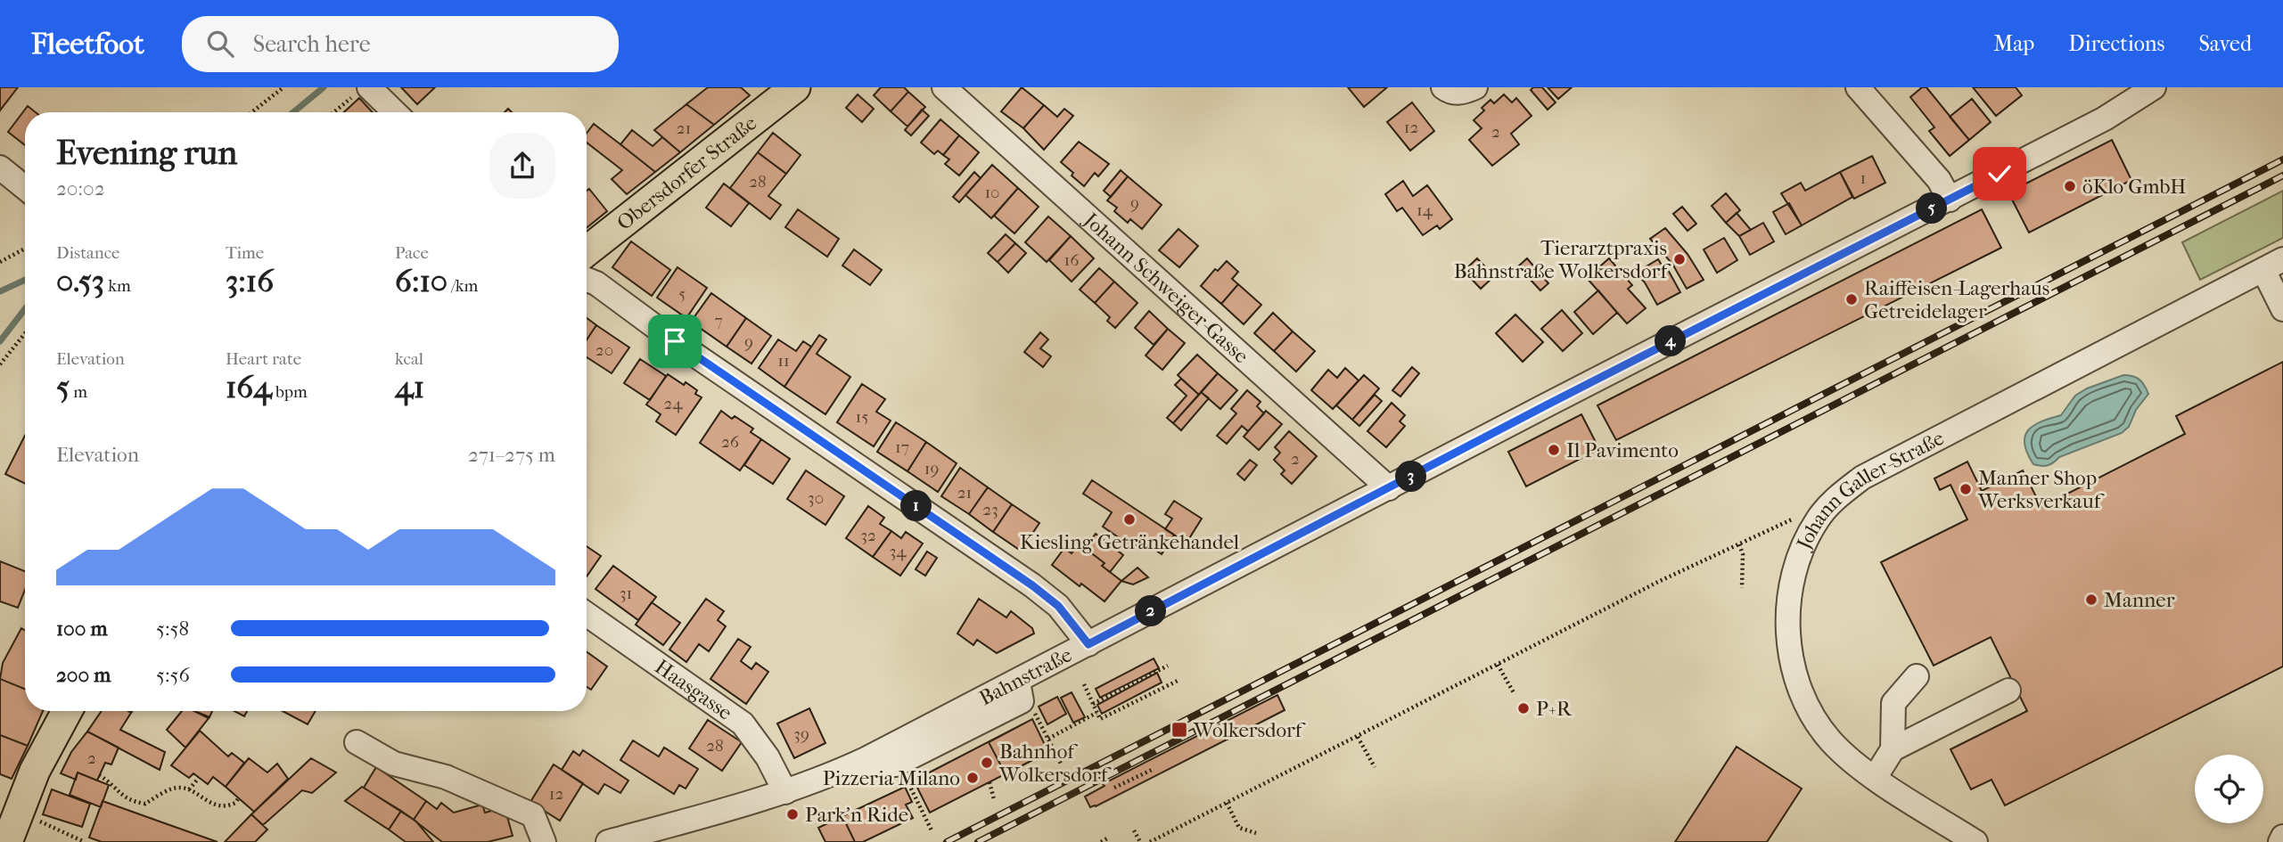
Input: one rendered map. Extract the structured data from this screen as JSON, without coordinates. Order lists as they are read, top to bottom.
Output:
{
  "streets": {
    "main road": ["Obersdorfer Straße"],
    "street": [
      "Johann Schweiger-Gasse",
      "Johann Galler-Straße",
      "Bahnstraße",
      "Haasgasse"
    ]
  },
  "crossings": [
    ["Johann Schweiger-Gasse", "Bahnstraße"],
    ["Bahnstraße", "Haasgasse"]
  ],
  "places": {
    "other": [
      "öKlo GmbH",
      "Tierarztpraxis Bahnstraße Wolkersdorf",
      "Raiffeisen-Lagerhaus Getreidelager",
      "Il Pavimento",
      "Manner Shop Werksverkauf",
      "Kiesling Getränkehandel",
      "Manner",
      "P+R",
      "Bahnhof Wolkersdorf",
      "Pizzeria Milano",
      "Park'n Ride"
    ],
    "transit": ["Wolkersdorf"]
  },
  "house_numbers": [
    "12",
    "21",
    "2",
    "1",
    "28",
    "10",
    "9",
    "14",
    "16",
    "5",
    "7",
    "9",
    "20",
    "11",
    "24",
    "15",
    "26",
    "17",
    "2",
    "19",
    "21",
    "30",
    "23",
    "32",
    "34",
    "31",
    "39",
    "28",
    "2",
    "12"
  ],
  "page": {
    "header": "Fleetfoot",
    "search": "Search here",
    "nav": ["Map", "Directions", "Saved"],
    "heading": ["Evening run", "20:02"],
    "pins": [
      "5",
      "4",
      "3",
      "1",
      "2"
    ],
    "stats": [
      ["Distance", "0.53 km"],
      ["Time", "3:16"],
      ["Pace", "6:10 /km"],
      ["Elevation", "5 m"],
      ["Heart rate", "164 bpm"],
      ["kcal", "41"]
    ],
    "chart": ["Elevation", "271–275 m"],
    "list": [
      {
        "name": "100 m",
        "note": "5:58"
      },
      {
        "name": "200 m",
        "note": "5:56"
      }
    ]
  }
}
